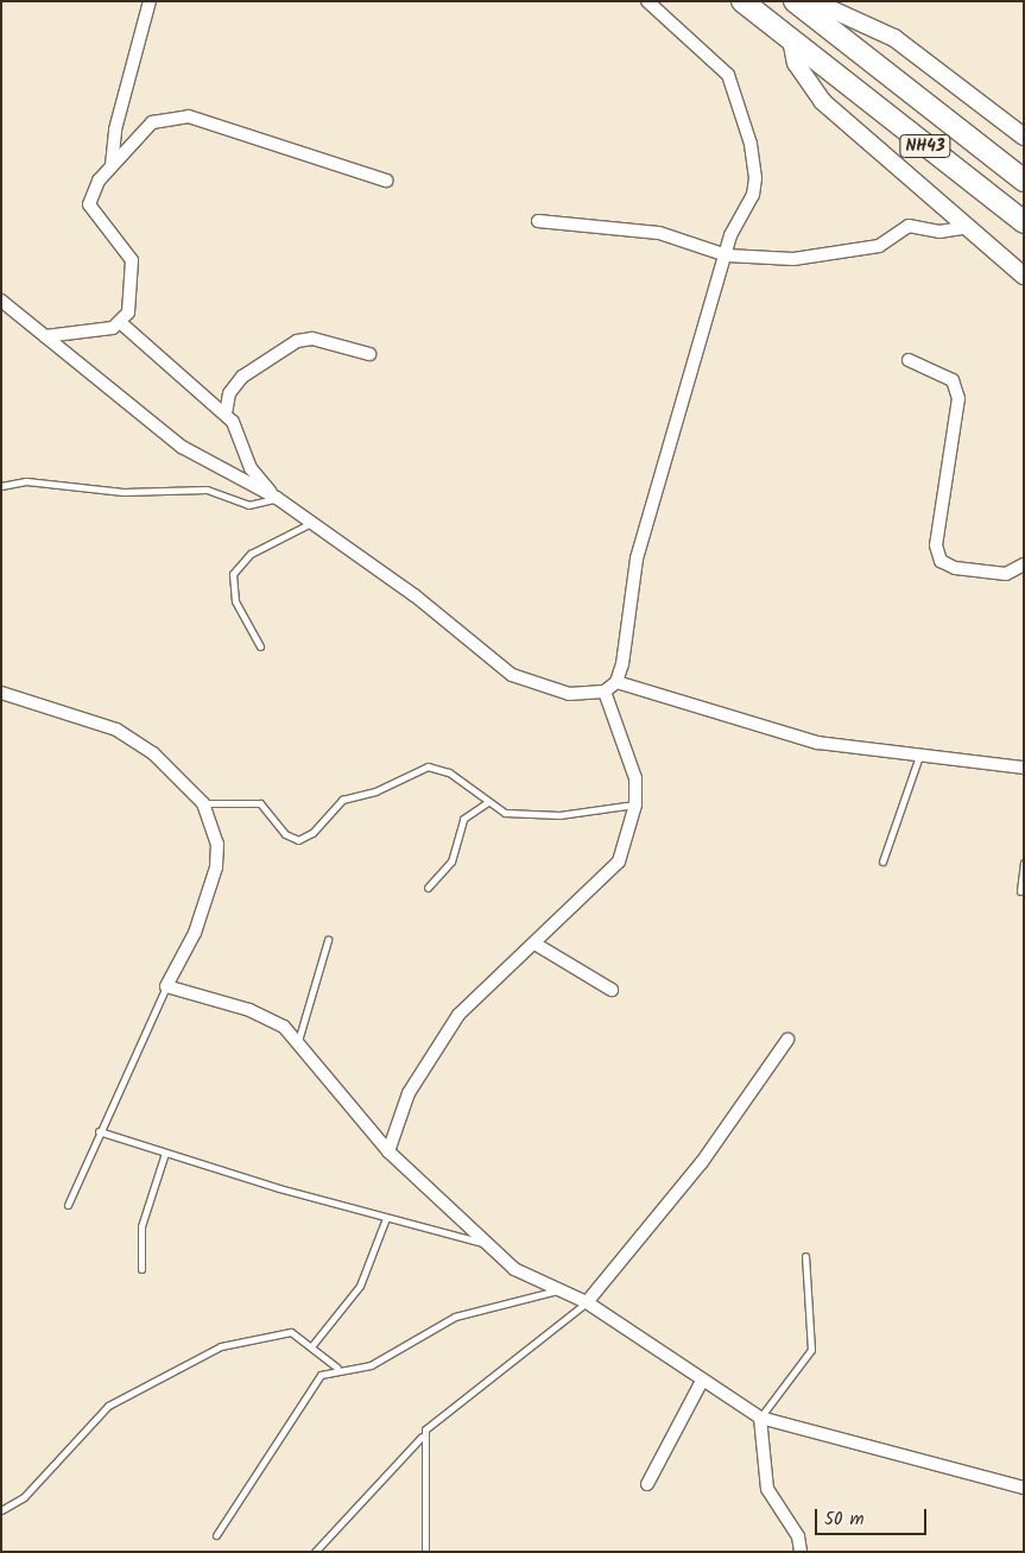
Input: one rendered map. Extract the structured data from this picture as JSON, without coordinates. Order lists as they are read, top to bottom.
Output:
{
  "streets": {
    "highway": ["NH43"]
  },
  "scale_bar": "50 m"
}
